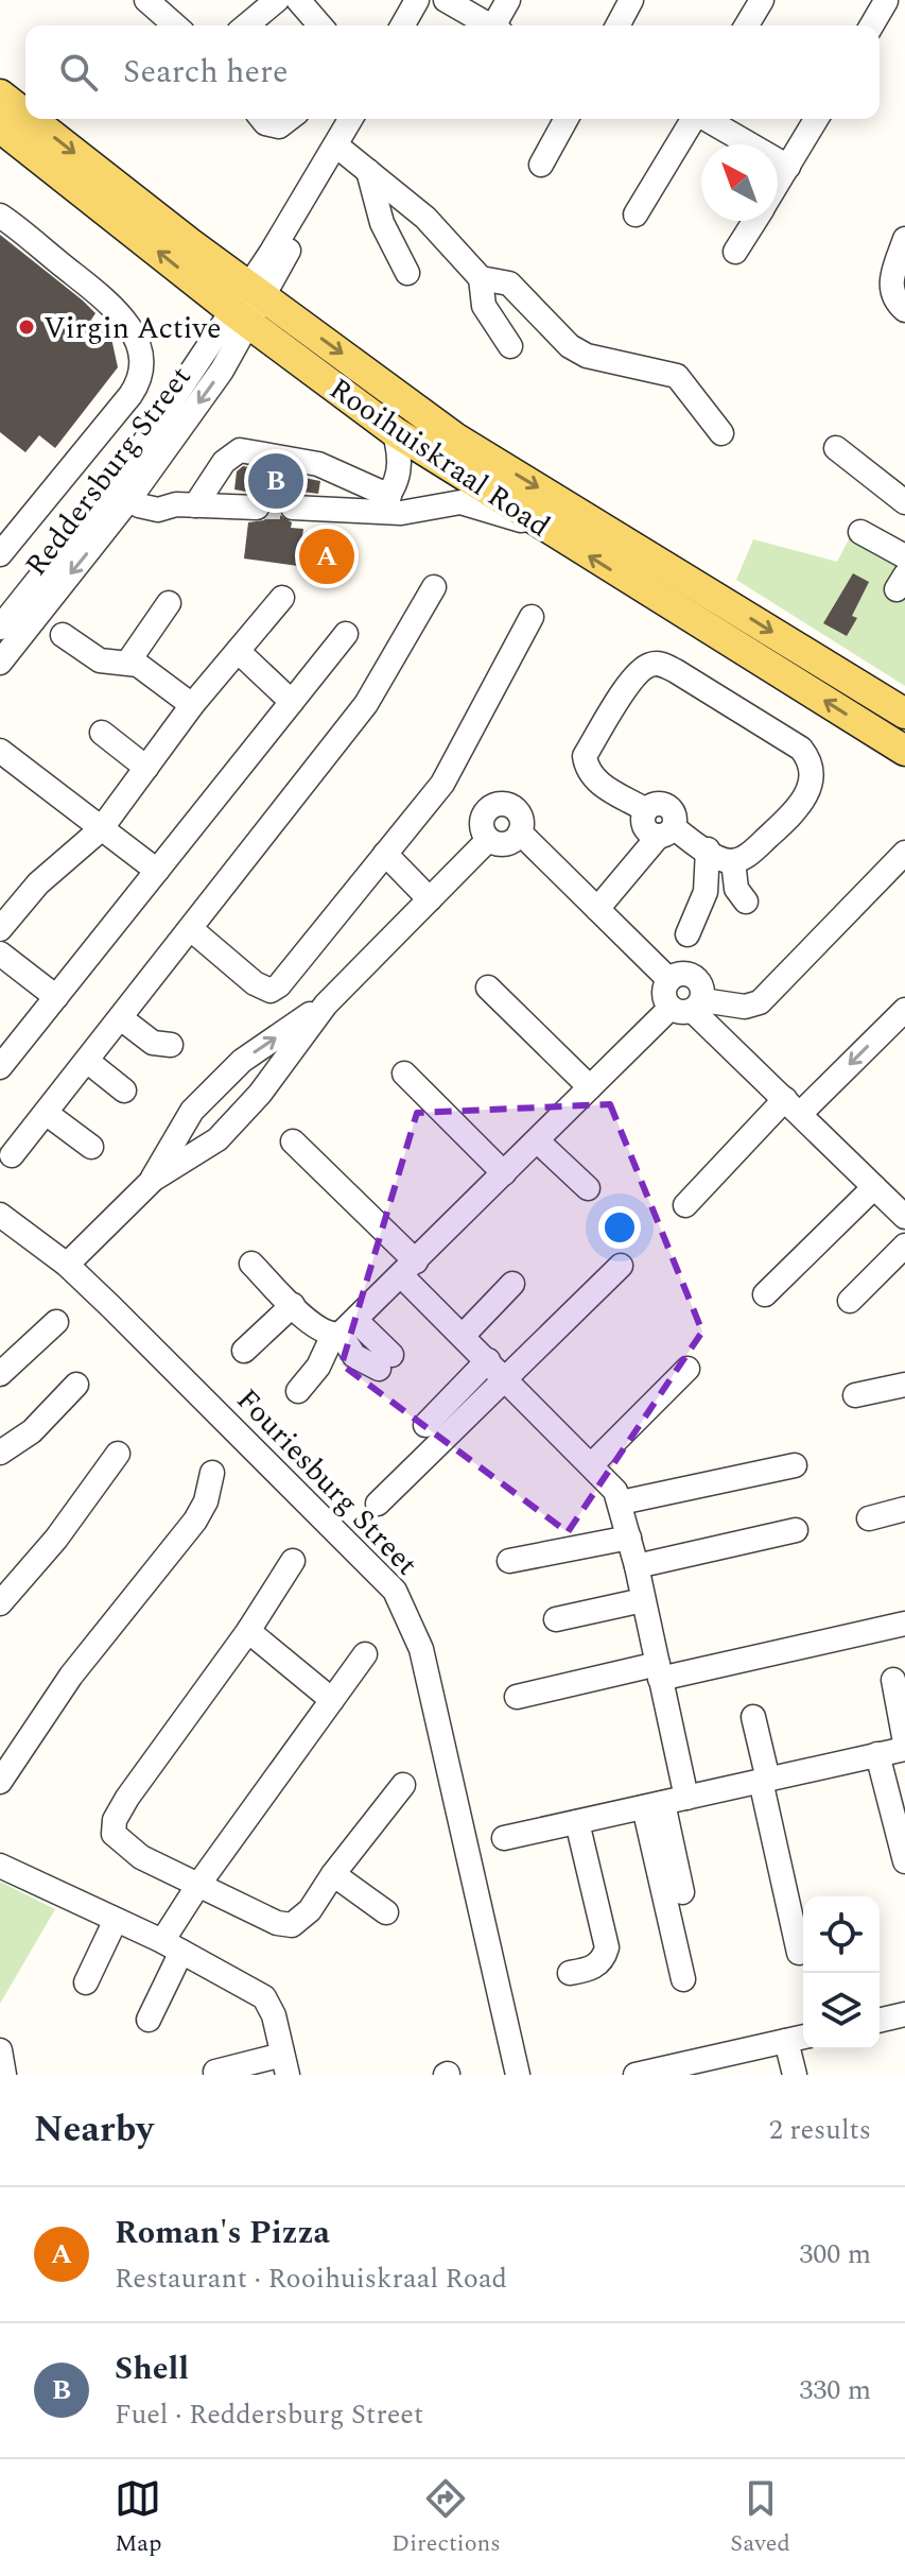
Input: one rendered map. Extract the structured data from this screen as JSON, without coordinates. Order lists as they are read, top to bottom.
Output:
{
  "streets": {
    "main road": ["Rooihuiskraal Road"],
    "street": ["Reddersburg Street", "Fouriesburg Street"]
  },
  "crossings": [
    ["Rooihuiskraal Road", "Reddersburg Street"]
  ],
  "places": ["Virgin Active"],
  "north": "top left",
  "page": {
    "search": "Search here",
    "pins": ["B", "A"],
    "heading": ["Nearby", "2 results"],
    "list": [
      {
        "mark": "A",
        "name": "Roman's Pizza",
        "note": "Restaurant · Rooihuiskraal Road",
        "value": "300 m"
      },
      {
        "mark": "B",
        "name": "Shell",
        "note": "Fuel · Reddersburg Street",
        "value": "330 m"
      }
    ],
    "nav": ["Map", "Directions", "Saved"]
  }
}
